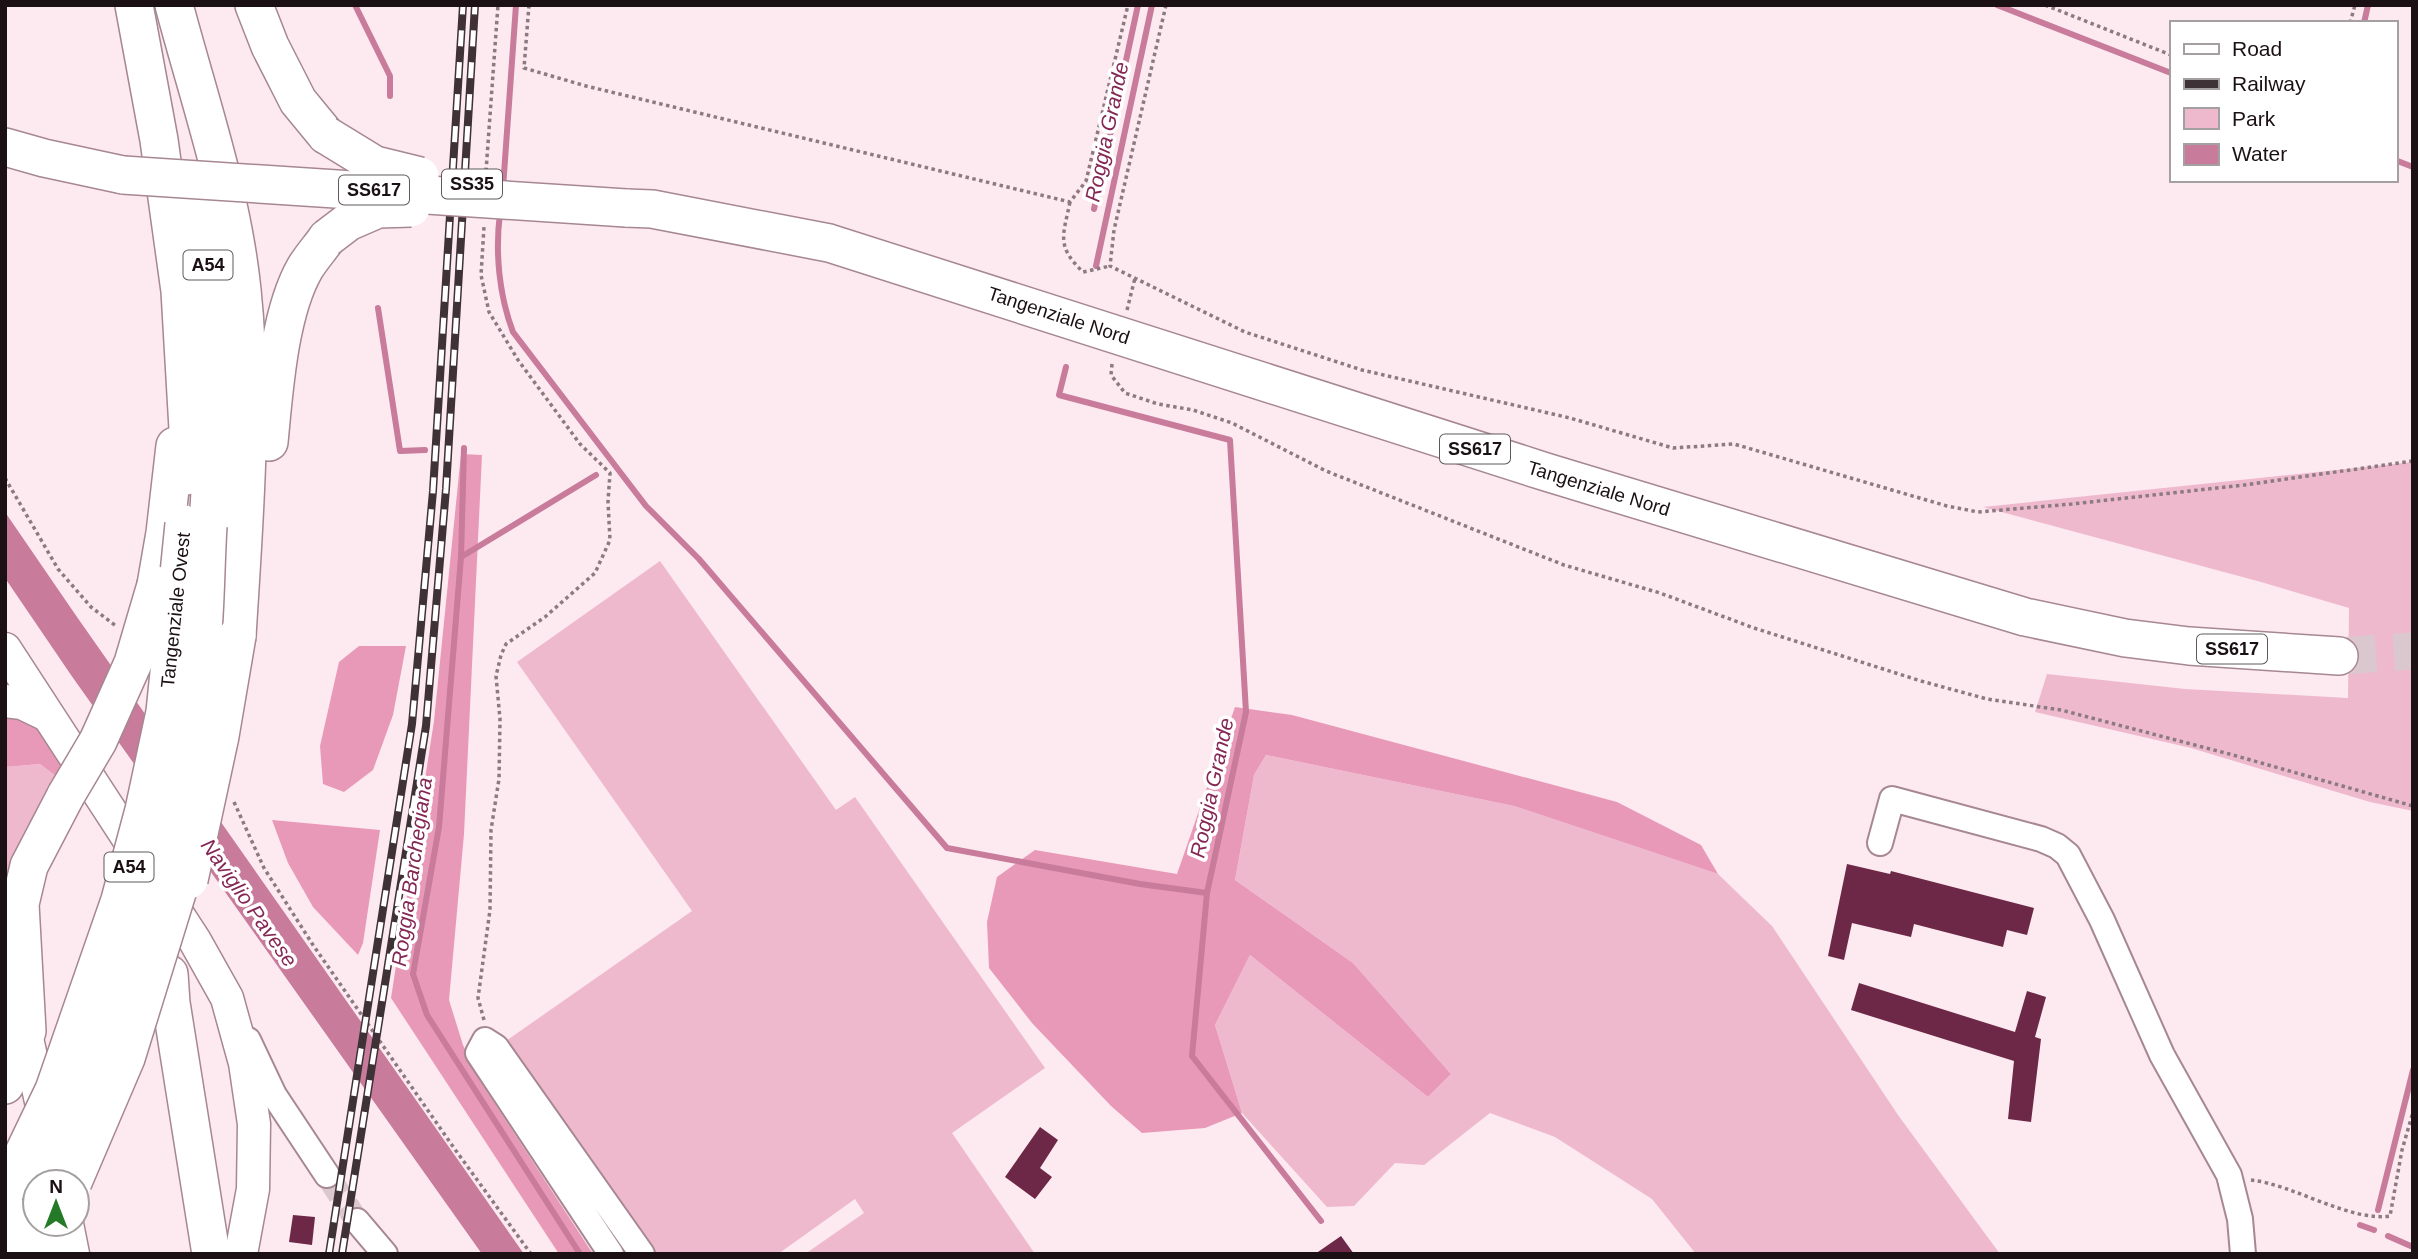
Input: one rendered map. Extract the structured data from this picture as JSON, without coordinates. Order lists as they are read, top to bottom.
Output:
{
  "streets": {
    "highway": [
      "SS35",
      "SS617",
      "A54",
      "Tangenziale Nord",
      "Tangenziale Ovest"
    ]
  },
  "crossings": [
    ["SS35", "SS617"],
    ["SS35", "Tangenziale Nord"],
    ["SS617", "Tangenziale Nord"]
  ],
  "water": ["Roggia Grande", "Roggia Barchegiana", "Naviglio Pavese"],
  "legend": [
    "Road",
    "Railway",
    "Park",
    "Water"
  ],
  "north": "top"
}
